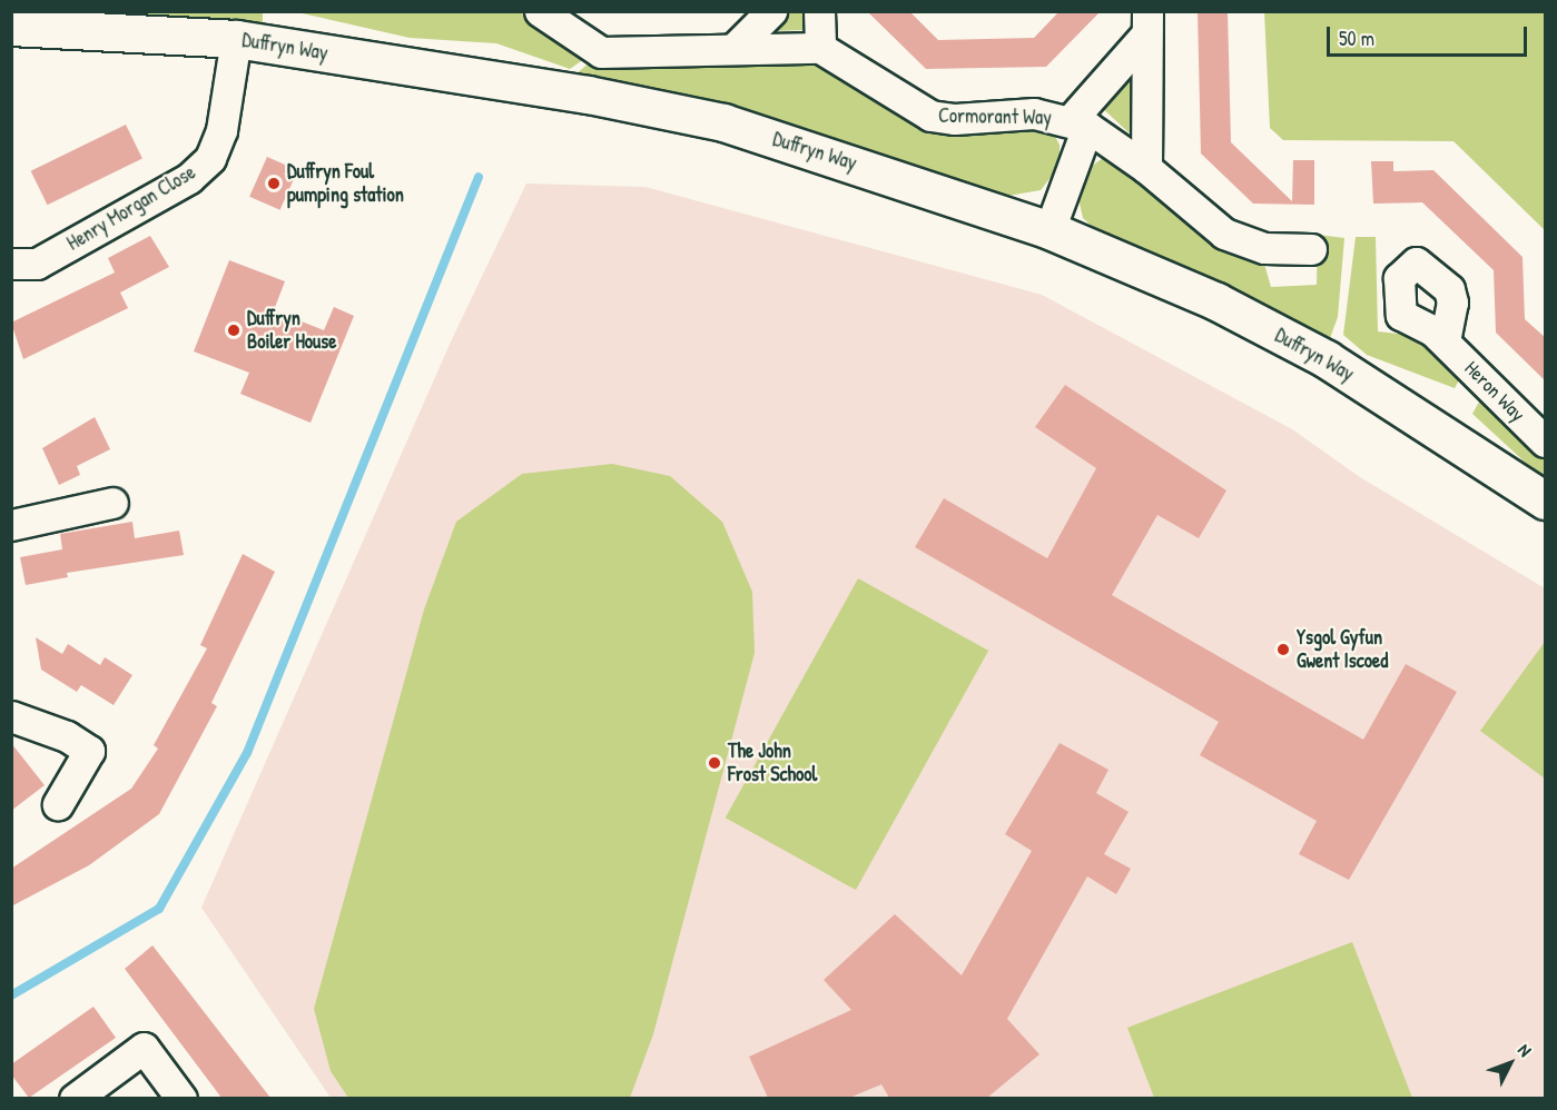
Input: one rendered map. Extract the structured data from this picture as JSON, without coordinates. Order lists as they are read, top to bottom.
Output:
{
  "streets": {
    "street": [
      "Duffryn Way",
      "Cormorant Way",
      "Henry Morgan Close",
      "Heron Way"
    ]
  },
  "crossings": [
    ["Duffryn Way", "Cormorant Way"],
    ["Duffryn Way", "Henry Morgan Close"]
  ],
  "places": [
    "Duffryn Foul pumping station",
    "Duffryn Boiler House",
    "Ysgol Gyfun Gwent Iscoed",
    "The John Frost School"
  ],
  "scale_bar": "50 m",
  "north": "top right"
}
